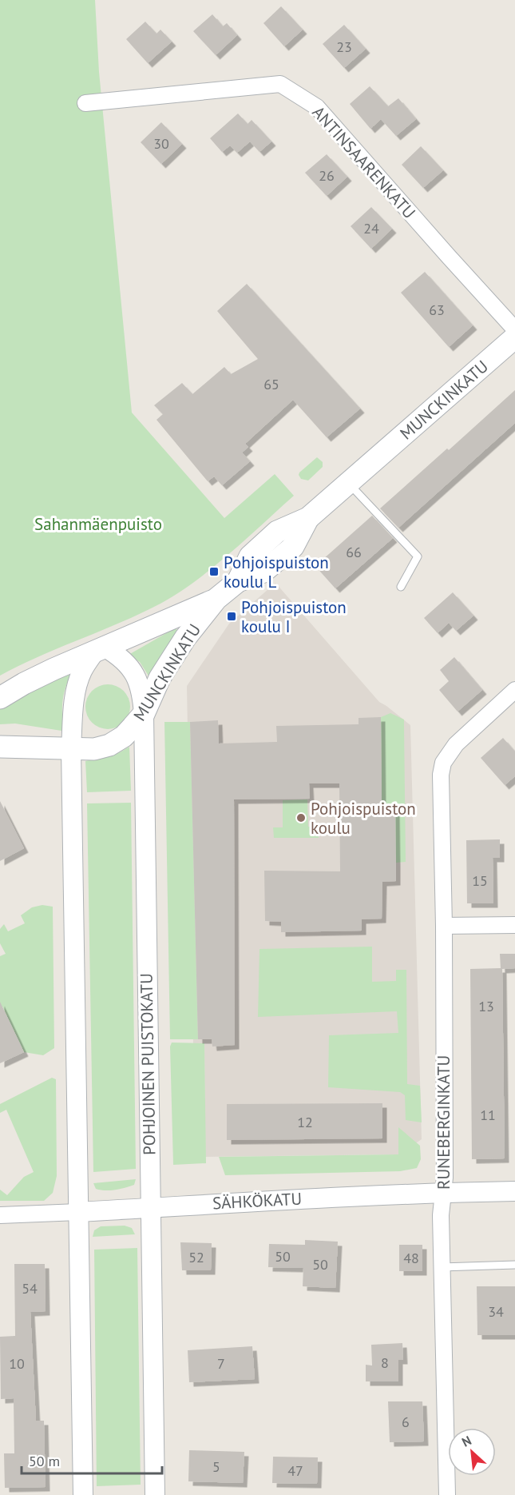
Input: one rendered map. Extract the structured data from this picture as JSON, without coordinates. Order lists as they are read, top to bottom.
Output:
{
  "streets": {
    "main road": ["MUNCKINKATU"],
    "street": [
      "ANTINSAARENKATU",
      "POHJOINEN PUISTOKATU",
      "RUNEBERGINKATU",
      "SÄHKÖKATU"
    ]
  },
  "crossings": [
    ["MUNCKINKATU", "POHJOINEN PUISTOKATU"],
    ["POHJOINEN PUISTOKATU", "SÄHKÖKATU"],
    ["RUNEBERGINKATU", "SÄHKÖKATU"]
  ],
  "parks": ["Sahanmäenpuisto"],
  "places": {
    "transit": ["Pohjoispuiston koulu L", "Pohjoispuiston koulu I"],
    "other": ["Pohjoispuiston koulu"]
  },
  "house_numbers": [
    "23",
    "30",
    "26",
    "24",
    "63",
    "65",
    "66",
    "15",
    "13",
    "11",
    "12",
    "50",
    "52",
    "48",
    "50",
    "54",
    "34",
    "8",
    "10",
    "7",
    "6",
    "5",
    "47"
  ],
  "scale_bar": "50 m",
  "north": "top left"
}
